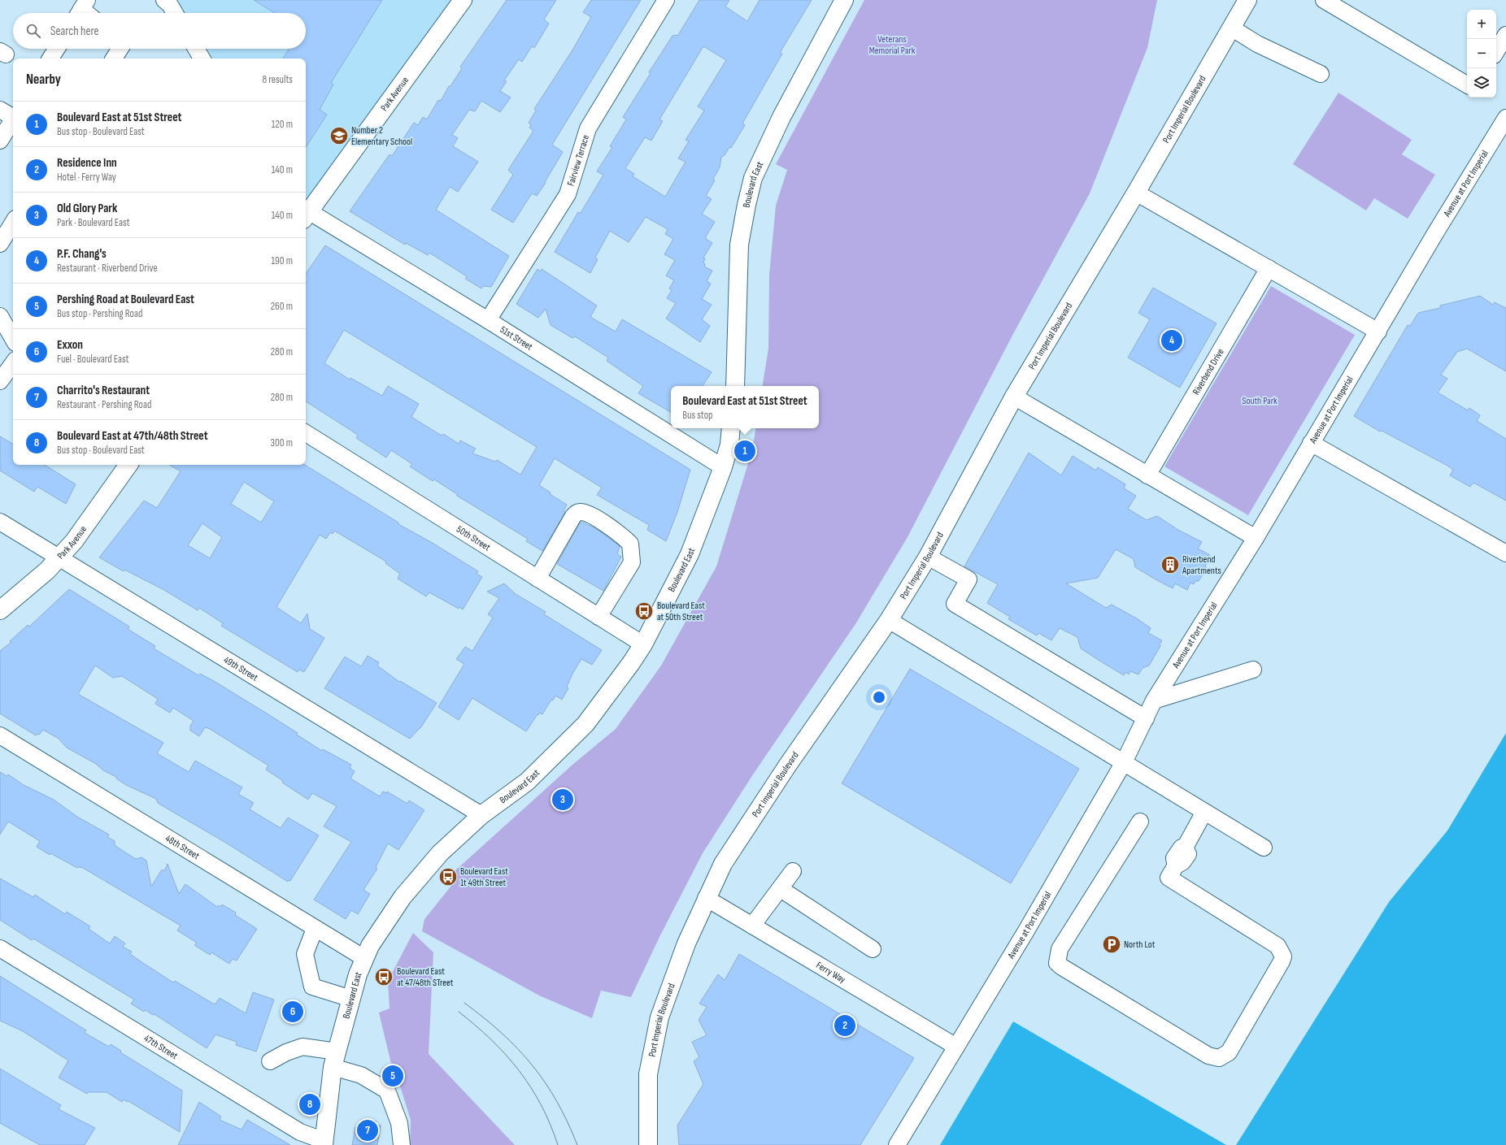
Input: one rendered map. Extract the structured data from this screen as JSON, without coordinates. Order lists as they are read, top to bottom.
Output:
{
  "streets": {
    "main road": ["Park Avenue", "Port Imperial Boulevard", "Boulevard East"],
    "street": [
      "Fairview Terrace",
      "Avenue at Port Imperial",
      "51st Street",
      "Riverbend Drive",
      "50th Street",
      "49th Street",
      "48th Street",
      "Ferry Way",
      "47th Street"
    ]
  },
  "crossings": [
    ["Park Avenue", "51st Street"],
    ["Park Avenue", "49th Street"],
    ["Port Imperial Boulevard", "Ferry Way"],
    ["Fairview Terrace", "51st Street"],
    ["Avenue at Port Imperial", "Ferry Way"],
    ["Boulevard East", "51st Street"],
    ["Boulevard East", "50th Street"],
    ["Boulevard East", "49th Street"],
    ["Boulevard East", "48th Street"],
    ["Boulevard East", "47th Street"]
  ],
  "parks": ["Veterans Memorial Park", "South Park"],
  "places": {
    "school or university": ["Number 2 Elementary School"],
    "building": ["Riverbend Apartments"],
    "bus stop": ["Boulevard East at 50th Street", "Boulevard East 1t 49th Street", "Boulevard East at 47/48th STreet"],
    "parking": ["North Lot"]
  },
  "page": {
    "map_buttons": ["+", "−"],
    "search": "Search here",
    "heading": ["Nearby", "8 results"],
    "list": [
      {
        "mark": "1",
        "name": "Boulevard East at 51st Street",
        "note": "Bus stop · Boulevard East",
        "value": "120 m"
      },
      {
        "mark": "2",
        "name": "Residence Inn",
        "note": "Hotel · Ferry Way",
        "value": "140 m"
      },
      {
        "mark": "3",
        "name": "Old Glory Park",
        "note": "Park · Boulevard East",
        "value": "140 m"
      },
      {
        "mark": "4",
        "name": "P.F. Chang's",
        "note": "Restaurant · Riverbend Drive",
        "value": "190 m"
      },
      {
        "mark": "5",
        "name": "Pershing Road at Boulevard East",
        "note": "Bus stop · Pershing Road",
        "value": "260 m"
      },
      {
        "mark": "6",
        "name": "Exxon",
        "note": "Fuel · Boulevard East",
        "value": "280 m"
      },
      {
        "mark": "7",
        "name": "Charrito's Restaurant",
        "note": "Restaurant · Pershing Road",
        "value": "280 m"
      },
      {
        "mark": "8",
        "name": "Boulevard East at 47th/48th Street",
        "note": "Bus stop · Boulevard East",
        "value": "300 m"
      }
    ],
    "pins": [
      "4",
      "1",
      "3",
      "6",
      "2",
      "5",
      "8",
      "7"
    ],
    "popup": ["Boulevard East at 51st Street", "Bus stop"]
  }
}
